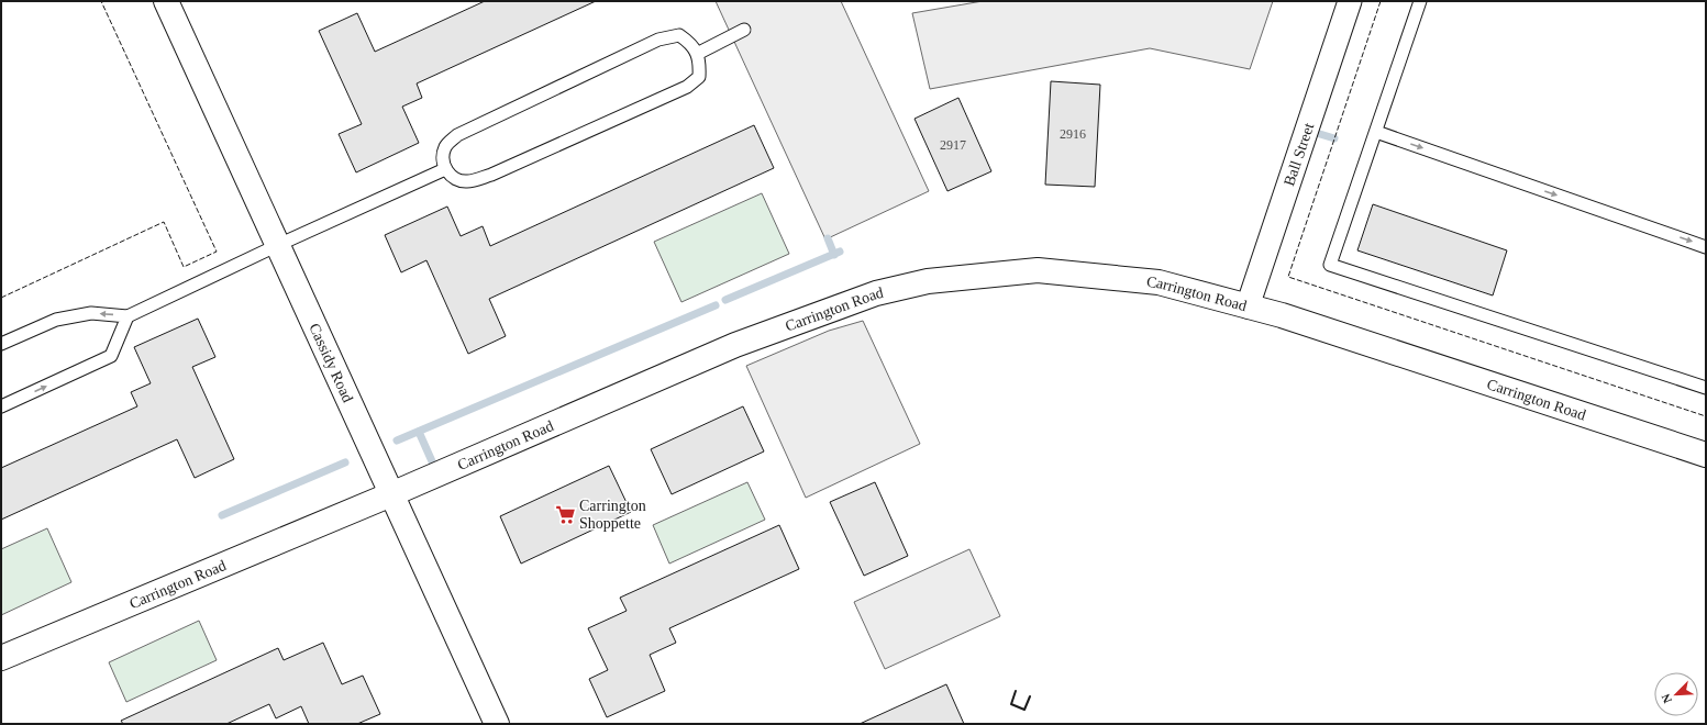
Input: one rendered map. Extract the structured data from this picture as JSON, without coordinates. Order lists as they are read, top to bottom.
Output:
{
  "streets": {
    "street": ["Ball Street", "Carrington Road", "Cassidy Road"]
  },
  "crossings": [
    ["Ball Street", "Carrington Road"],
    ["Carrington Road", "Cassidy Road"]
  ],
  "places": {
    "supermarket": ["Carrington Shoppette"]
  },
  "house_numbers": ["2916", "2917"],
  "north": "bottom left"
}
